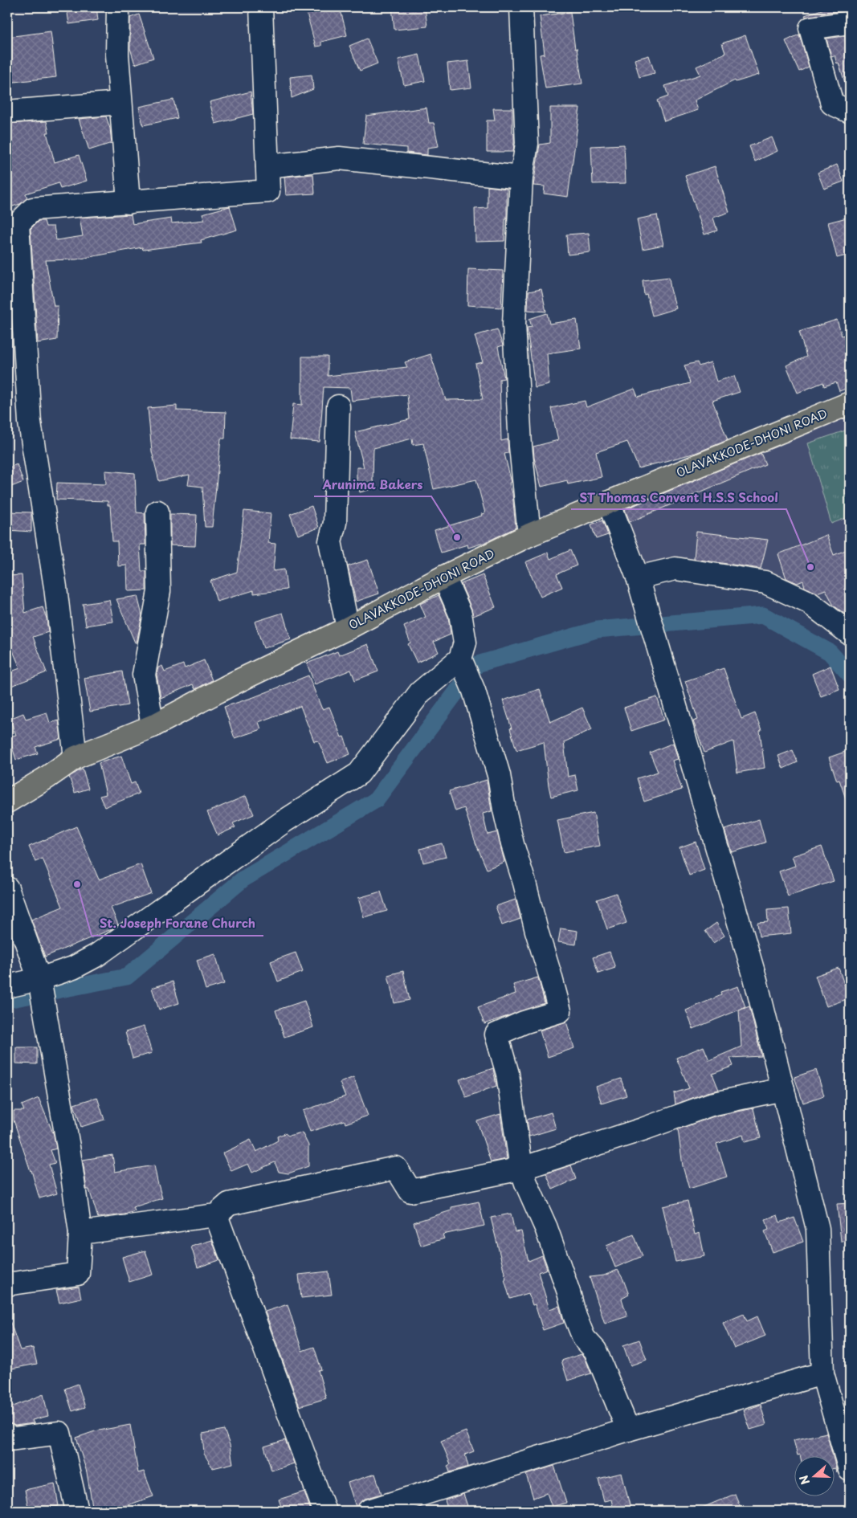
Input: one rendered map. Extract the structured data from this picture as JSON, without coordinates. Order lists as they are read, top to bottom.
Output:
{
  "streets": {
    "main road": ["OLAVAKKODE-DHONI ROAD"]
  },
  "places": ["Arunima Bakers", "ST Thomas Convent H.S.S School", "St. Joseph Forane Church"],
  "north": "left"
}
